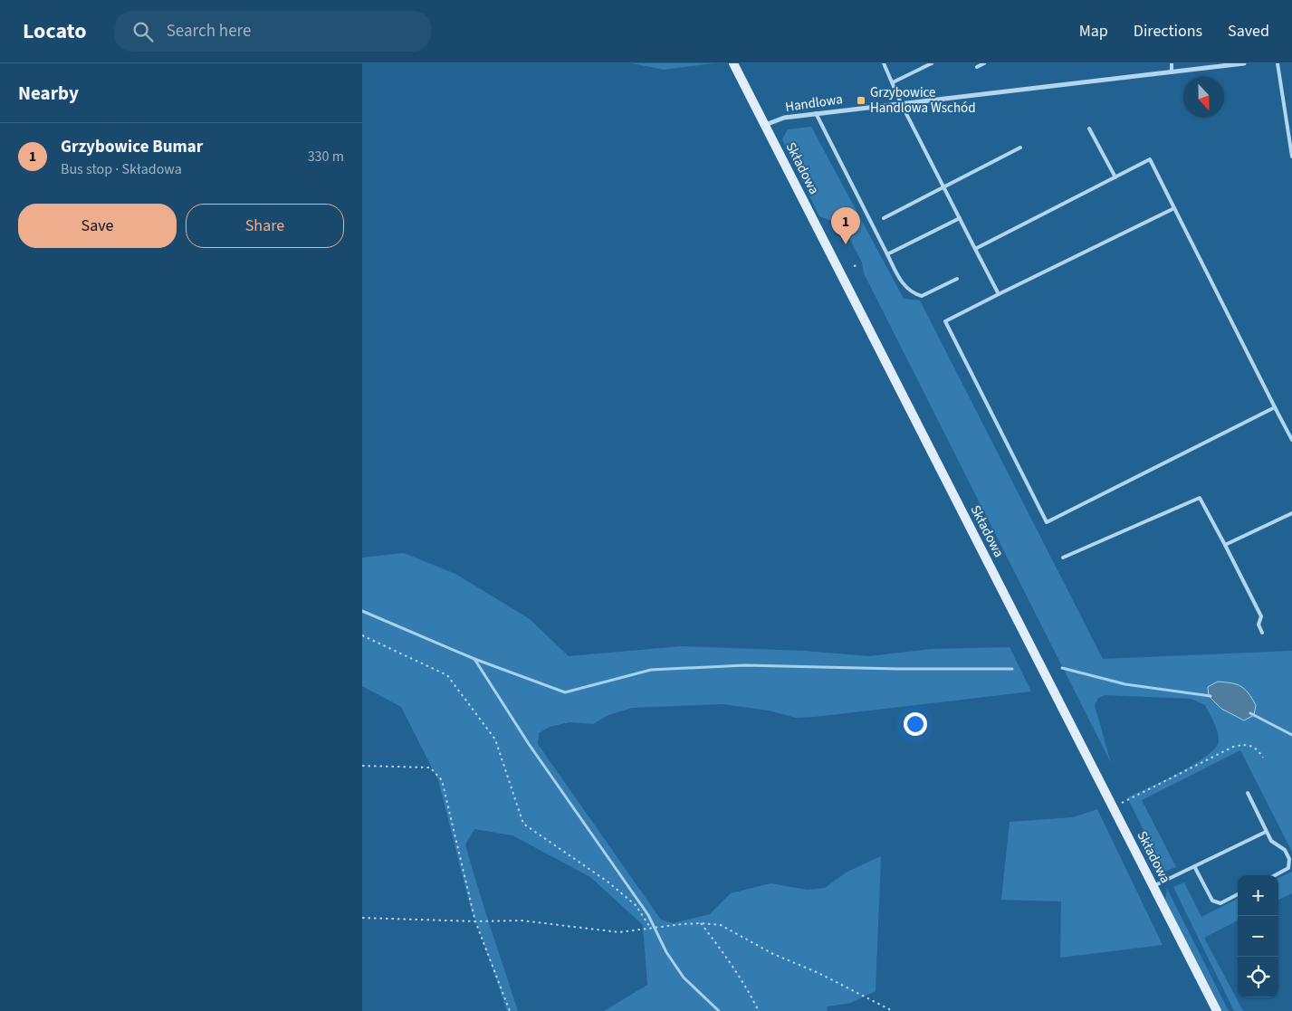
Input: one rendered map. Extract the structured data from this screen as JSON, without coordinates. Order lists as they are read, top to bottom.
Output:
{
  "streets": {
    "main road": ["Składowa"],
    "street": ["Handlowa"]
  },
  "crossings": [
    ["Handlowa", "Składowa"]
  ],
  "places": {
    "transit": ["Grzybowice Handlowa Wschód"]
  },
  "north": "bottom",
  "page": {
    "header": "Locato",
    "search": "Search here",
    "nav": ["Map", "Directions", "Saved"],
    "heading": "Nearby",
    "list": [
      {
        "mark": "1",
        "name": "Grzybowice Bumar",
        "note": "Bus stop · Składowa",
        "value": "330 m"
      }
    ],
    "buttons": ["Save", "Share"],
    "pins": "1",
    "map_buttons": ["+", "−"]
  }
}
